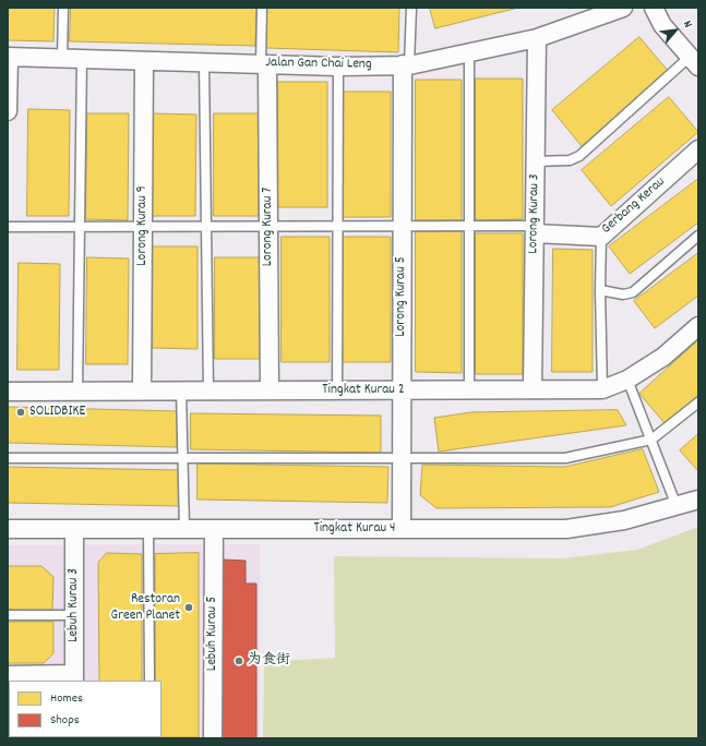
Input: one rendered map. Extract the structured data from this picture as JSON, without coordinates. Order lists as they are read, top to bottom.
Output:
{
  "streets": {
    "street": [
      "Jalan Gan Chai Leng",
      "Gerbang Kerau",
      "Lorong Kurau 3",
      "Lorong Kurau 9",
      "Lorong Kurau 7",
      "Lorong Kurau 5",
      "Tingkat Kurau 2",
      "Tingkat Kurau 4",
      "Lebuh Kurau 3",
      "Lebuh Kurau 5"
    ]
  },
  "crossings": [
    ["Jalan Gan Chai Leng", "Lorong Kurau 3"],
    ["Jalan Gan Chai Leng", "Lorong Kurau 9"],
    ["Jalan Gan Chai Leng", "Lorong Kurau 7"],
    ["Jalan Gan Chai Leng", "Lorong Kurau 5"],
    ["Gerbang Kerau", "Lorong Kurau 3"],
    ["Lorong Kurau 3", "Tingkat Kurau 2"],
    ["Lorong Kurau 9", "Tingkat Kurau 2"],
    ["Lorong Kurau 7", "Tingkat Kurau 2"],
    ["Lorong Kurau 5", "Tingkat Kurau 2"],
    ["Lorong Kurau 5", "Tingkat Kurau 4"],
    ["Tingkat Kurau 4", "Lebuh Kurau 3"],
    ["Tingkat Kurau 4", "Lebuh Kurau 5"]
  ],
  "places": ["SOLIDBIKE", "Restoran Green Planet", "为食街"],
  "legend": ["Homes", "Shops"],
  "north": "top right"
}
